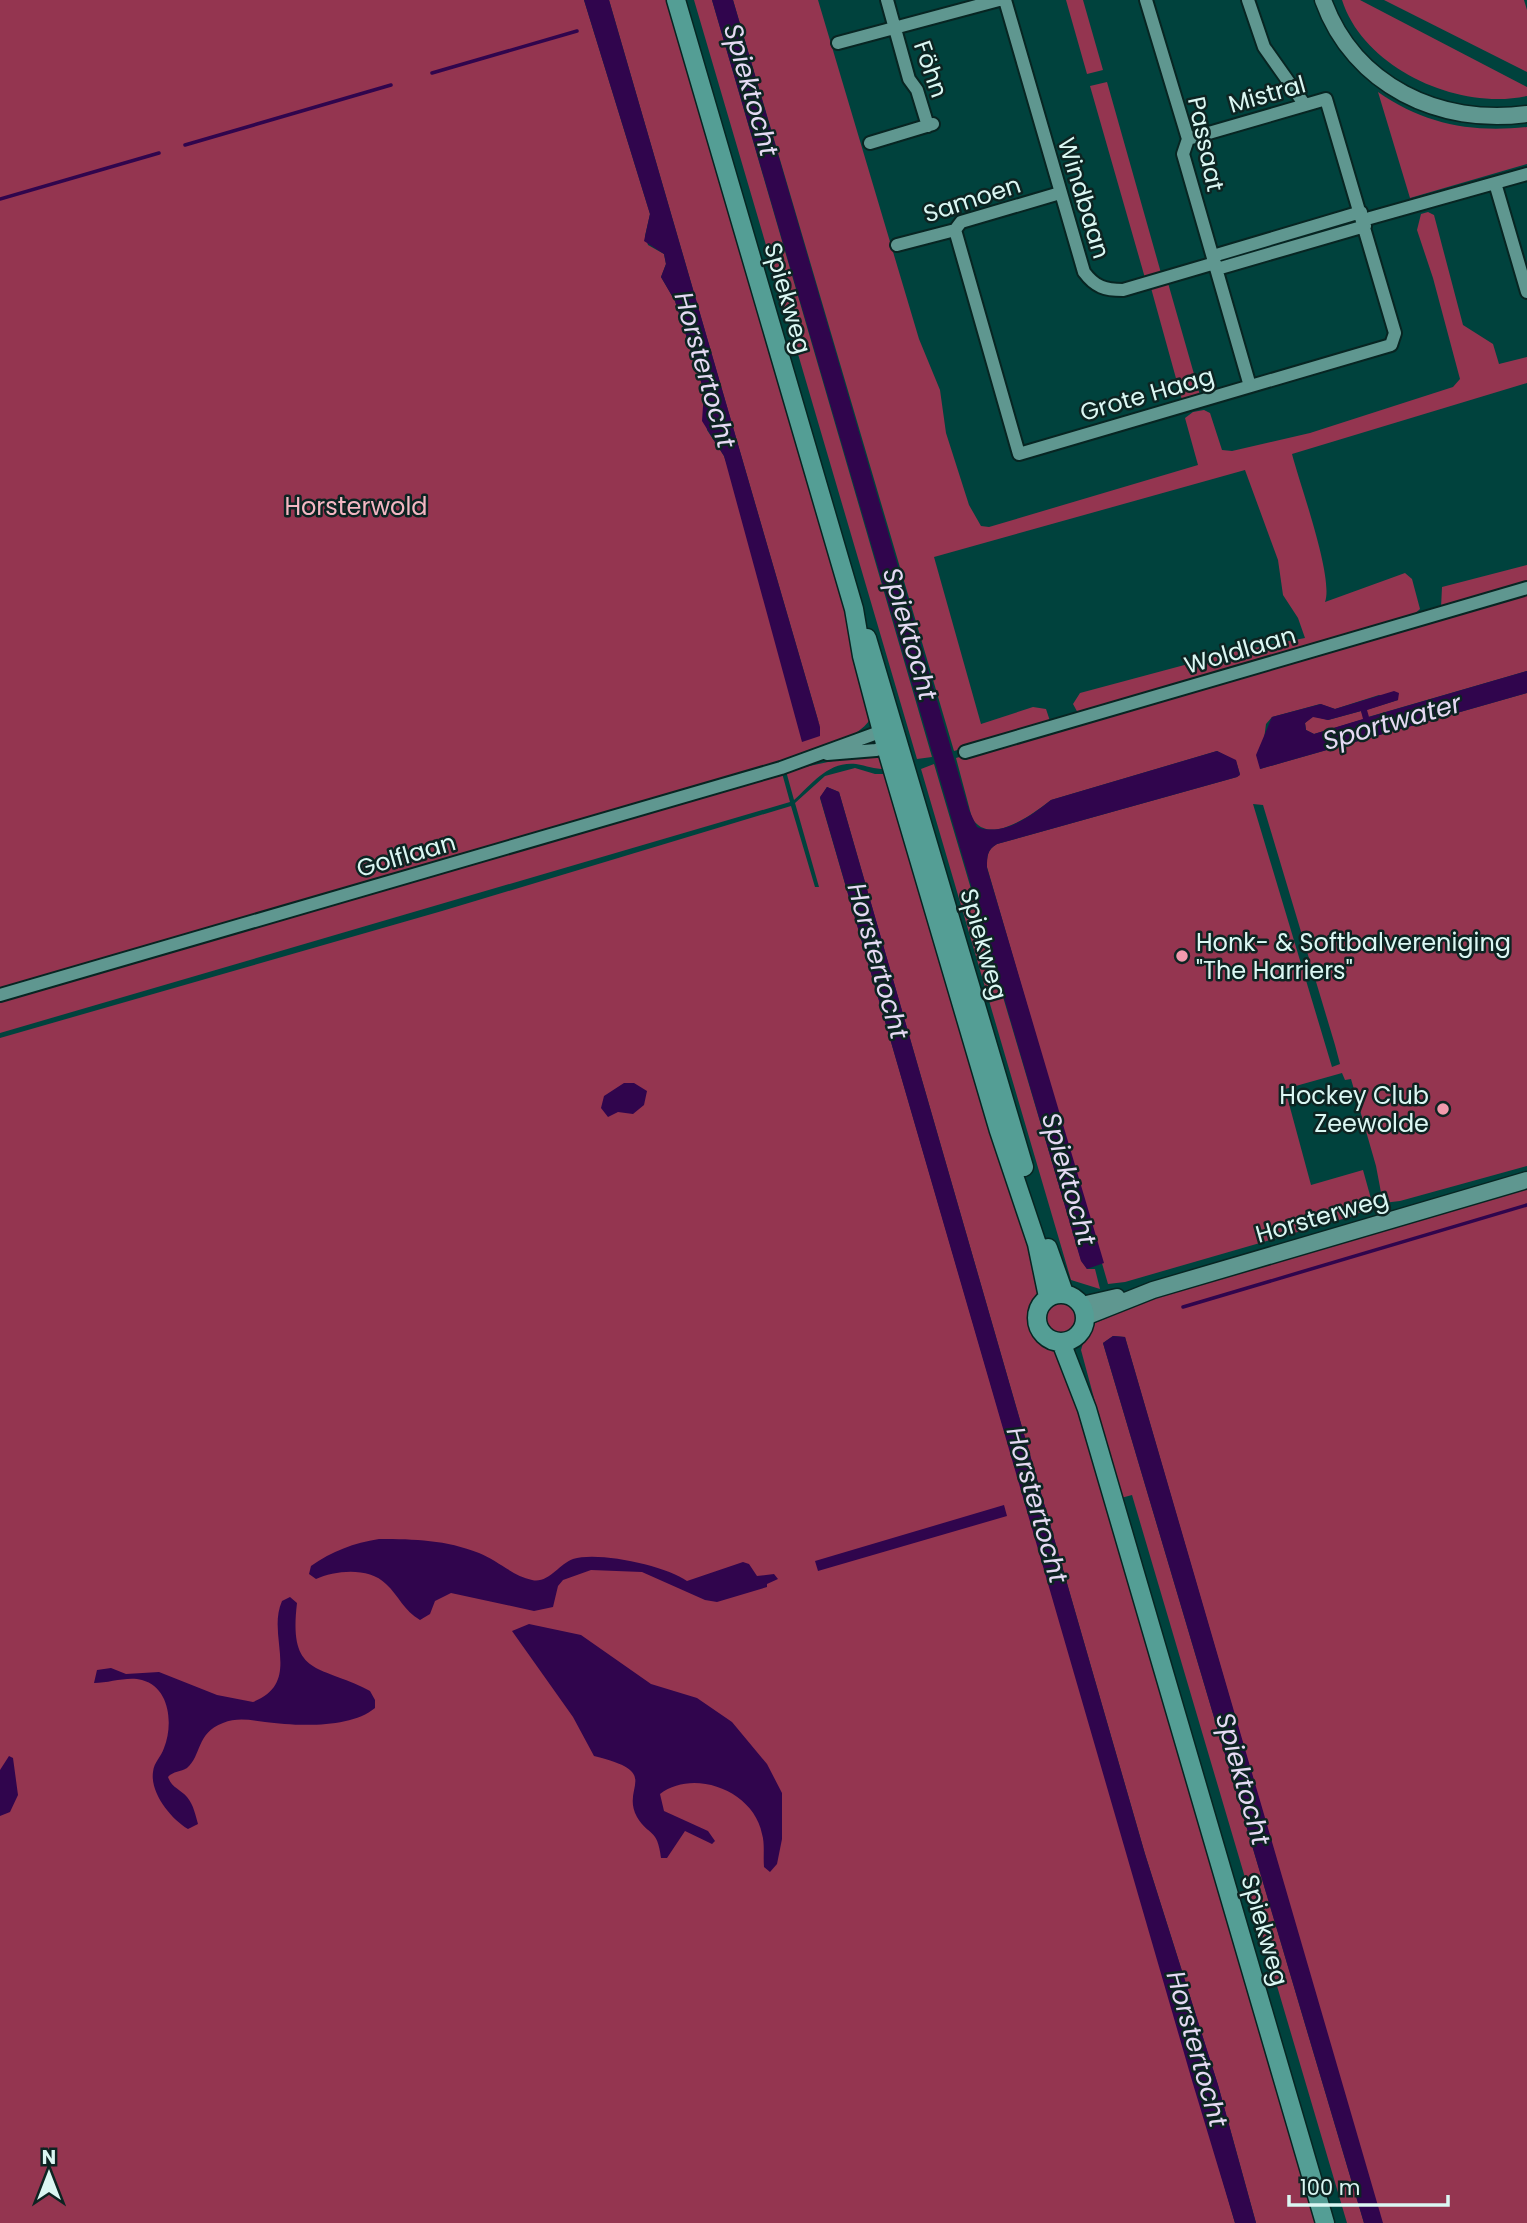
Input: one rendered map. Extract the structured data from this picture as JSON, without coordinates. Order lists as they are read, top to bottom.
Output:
{
  "streets": {
    "main road": ["Spiekweg"],
    "street": [
      "Föhn",
      "Mistral",
      "Passaat",
      "Windbaan",
      "Samoen",
      "Grote Haag",
      "Woldlaan",
      "Golflaan",
      "Horsterweg"
    ]
  },
  "crossings": [
    ["Mistral", "Passaat"],
    ["Mistral", "Windbaan"],
    ["Mistral", "Grote Haag"],
    ["Passaat", "Windbaan"],
    ["Passaat", "Grote Haag"],
    ["Windbaan", "Samoen"],
    ["Windbaan", "Grote Haag"],
    ["Samoen", "Grote Haag"],
    ["Spiekweg", "Golflaan"],
    ["Spiekweg", "Horsterweg"]
  ],
  "water": ["Spiektocht", "Horstertocht", "Sportwater"],
  "parks": ["Horsterwold"],
  "places": ["Honk- & Softbalvereniging \"The Harriers\"", "Hockey Club Zeewolde"],
  "scale_bar": "100 m",
  "north": "top"
}
